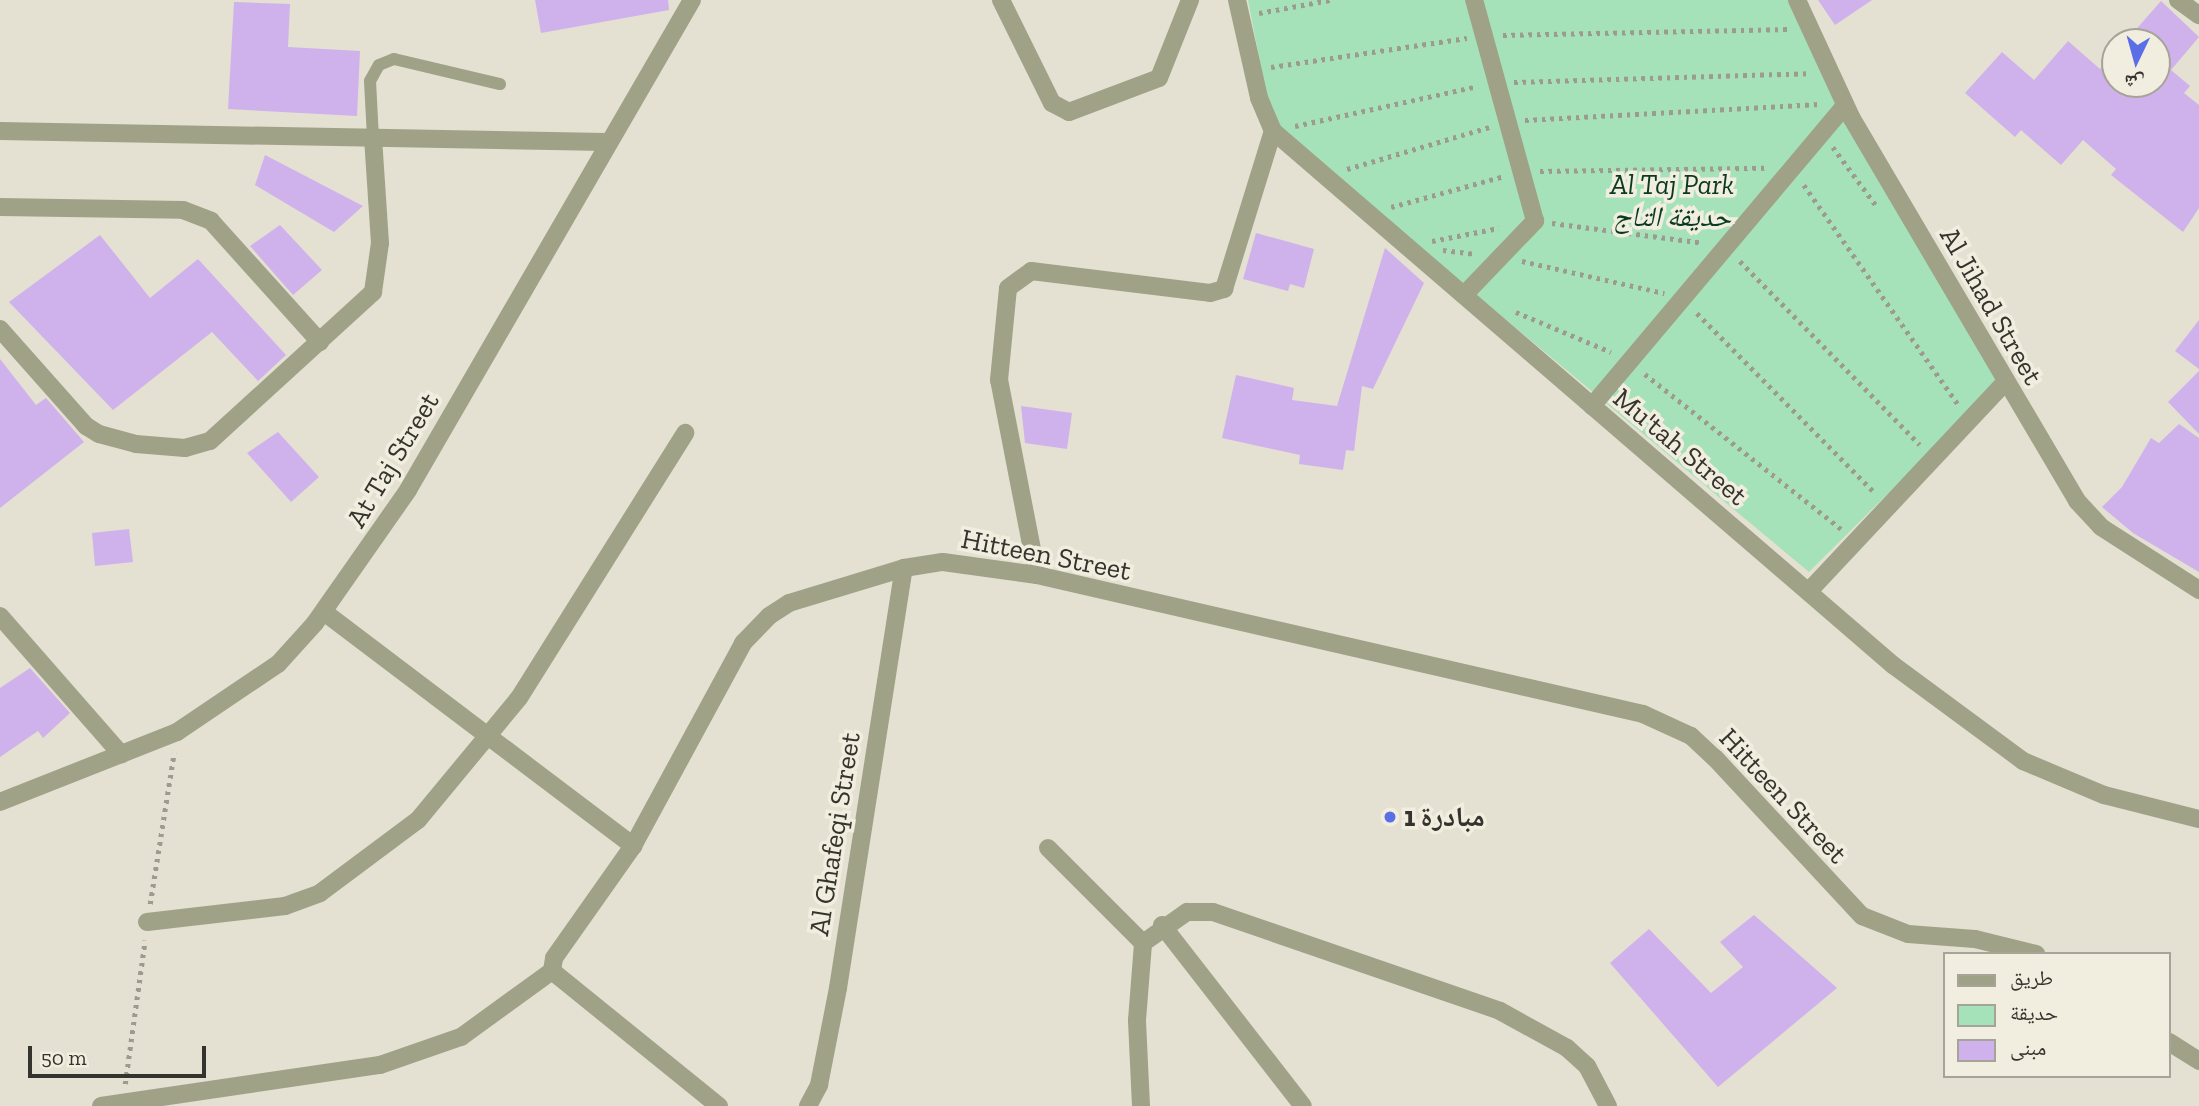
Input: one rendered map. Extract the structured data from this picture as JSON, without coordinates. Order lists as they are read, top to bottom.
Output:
{
  "streets": {
    "street": [
      "Al Jihad Street",
      "Mu'tah Street",
      "At Taj Street",
      "Hitteen Street",
      "Al Ghafeqi Street"
    ]
  },
  "crossings": [
    ["Hitteen Street", "Al Ghafeqi Street"]
  ],
  "parks": ["Al Taj Park حديقة التاج"],
  "places": ["مبادرة 1"],
  "legend": ["طريق", "حديقة", "مبنى"],
  "scale_bar": "50 m",
  "north": "bottom"
}
